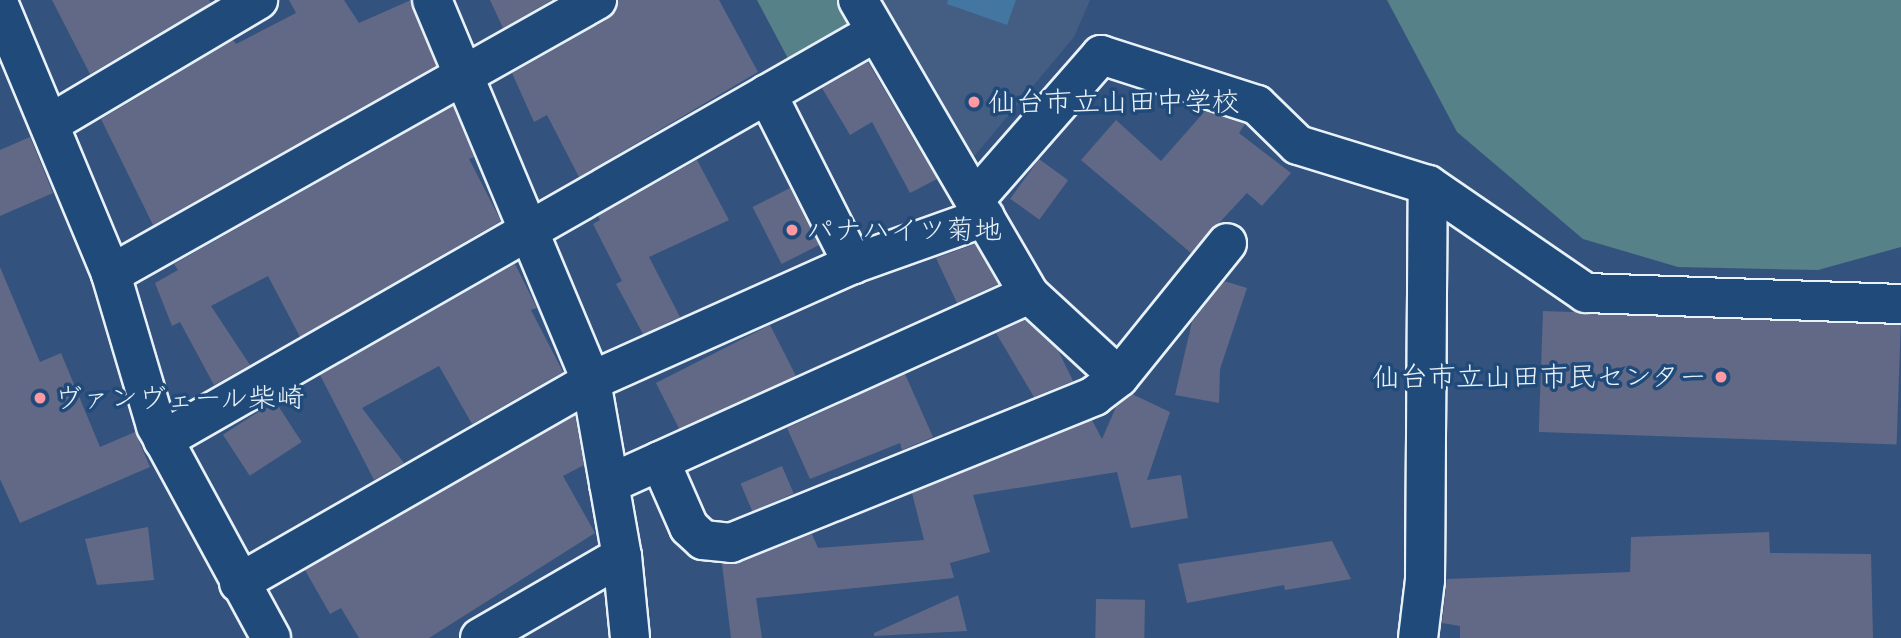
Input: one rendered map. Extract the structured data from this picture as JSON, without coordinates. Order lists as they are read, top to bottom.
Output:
{
  "places": [
    "仙台市立山田中学校",
    "パナハイツ菊地",
    "仙台市立山田市民センター",
    "ヴァンヴェール柴崎"
  ]
}
